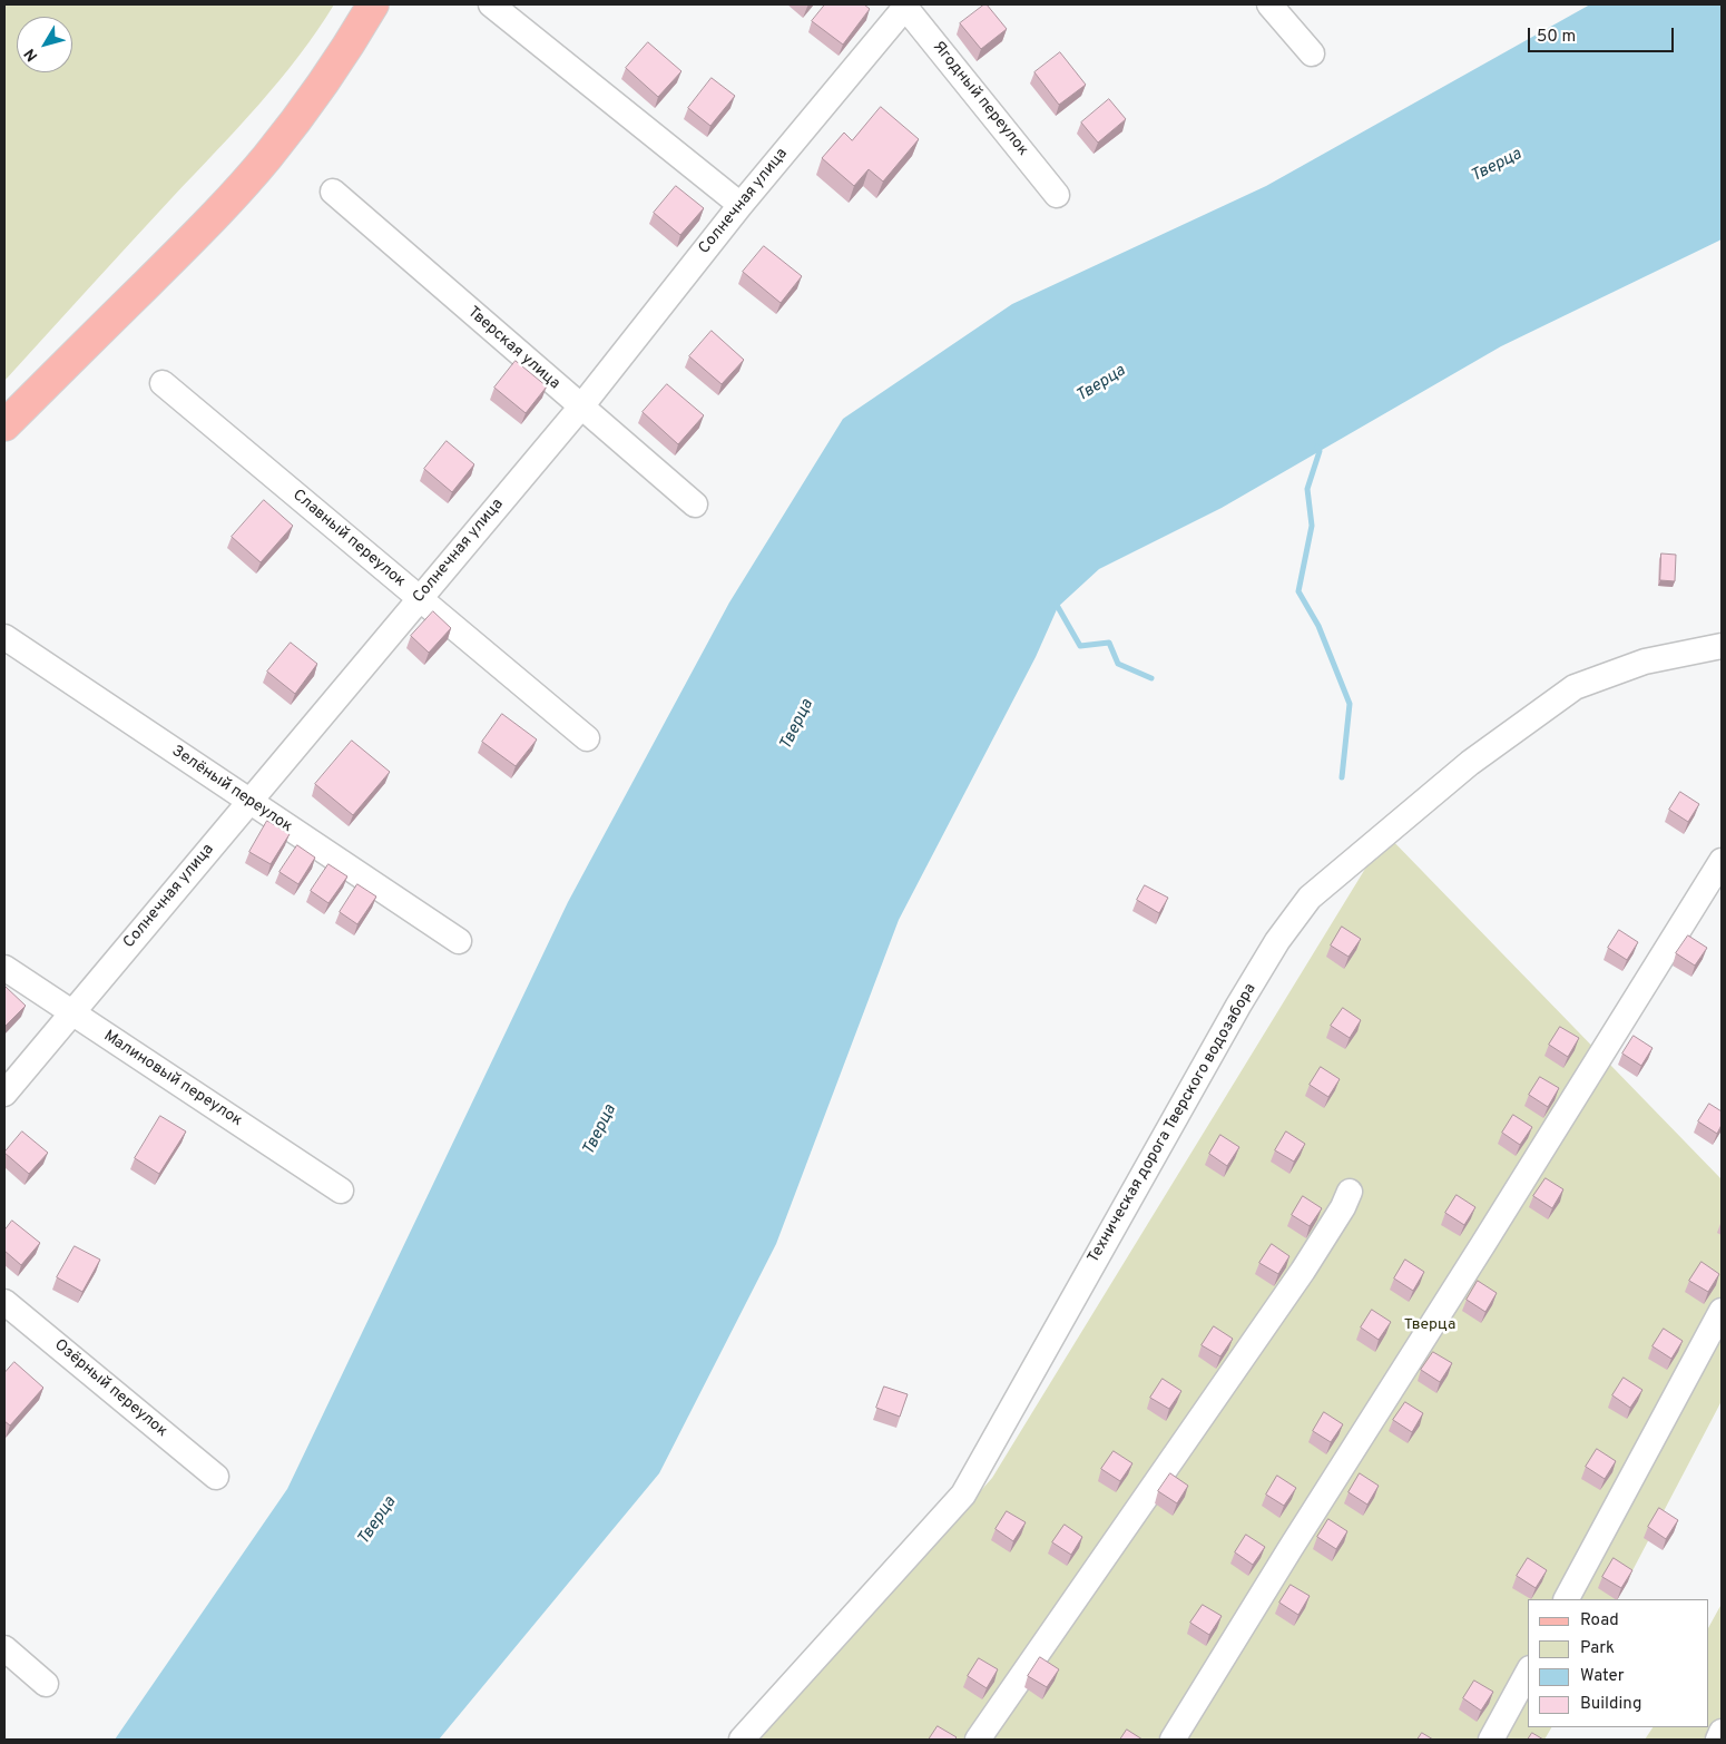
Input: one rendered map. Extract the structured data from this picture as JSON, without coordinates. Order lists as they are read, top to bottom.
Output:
{
  "streets": {
    "street": [
      "Ягодный переулок",
      "Солнечная улица",
      "Тверская улица",
      "Славный переулок",
      "Зелёный переулок",
      "Малиновый переулок",
      "Техническая дорога Тверского водозабора",
      "Озёрный переулок"
    ]
  },
  "crossings": [
    ["Ягодный переулок", "Солнечная улица"],
    ["Солнечная улица", "Тверская улица"],
    ["Солнечная улица", "Славный переулок"],
    ["Солнечная улица", "Зелёный переулок"],
    ["Солнечная улица", "Малиновый переулок"]
  ],
  "water": ["Тверца"],
  "parks": ["Тверца"],
  "legend": [
    "Road",
    "Park",
    "Water",
    "Building"
  ],
  "scale_bar": "50 m",
  "north": "bottom left"
}
